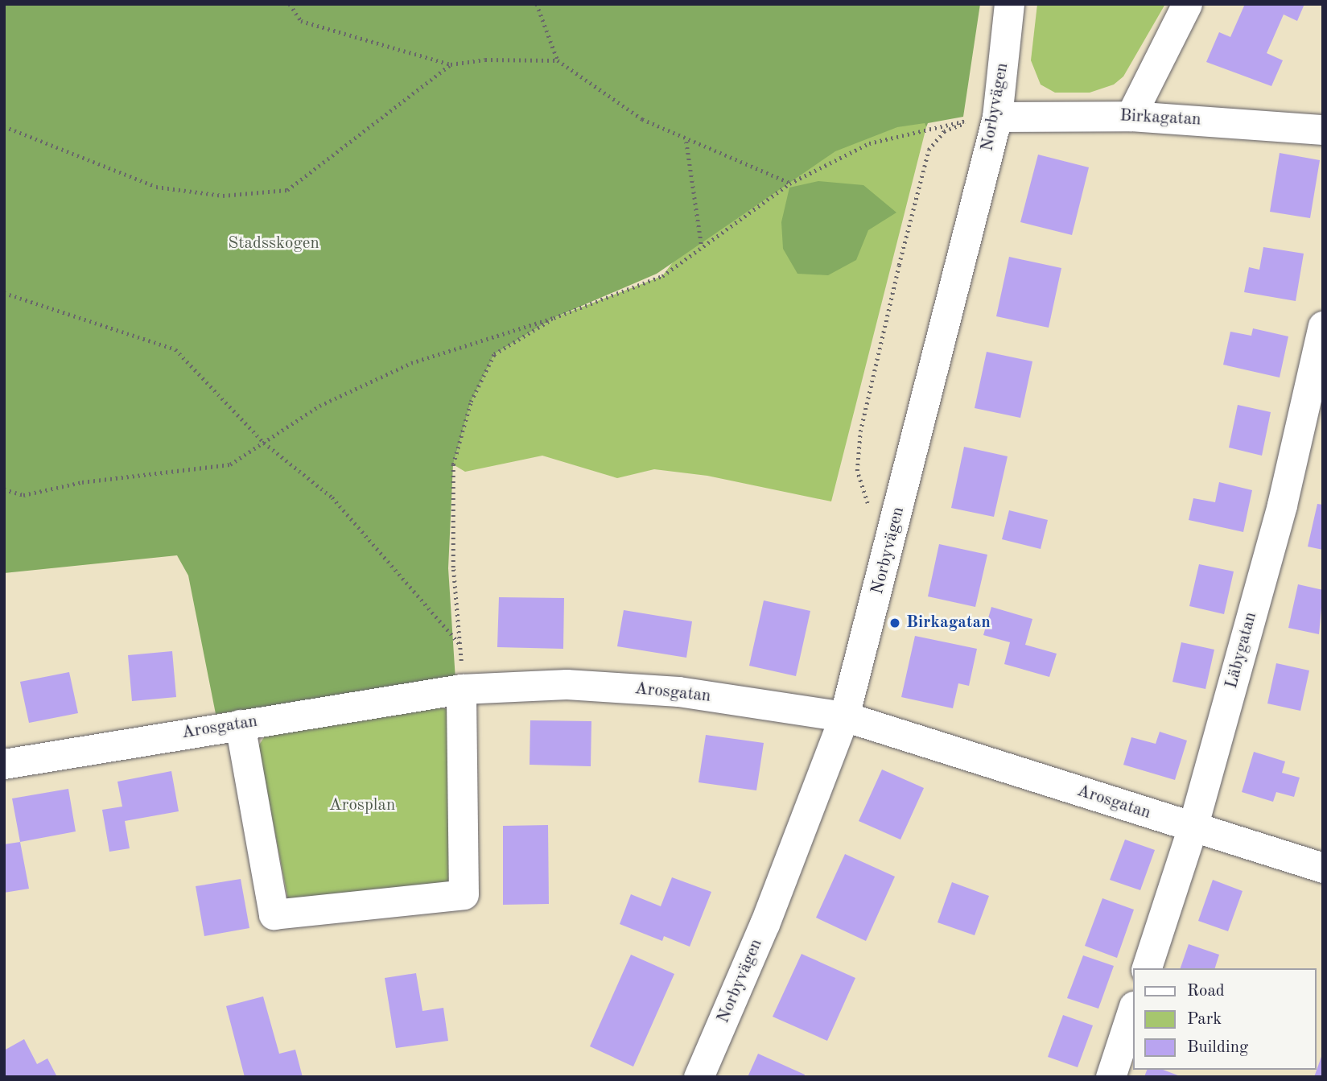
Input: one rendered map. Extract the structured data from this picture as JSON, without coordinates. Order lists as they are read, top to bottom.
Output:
{
  "streets": {
    "street": [
      "Norbyvägen",
      "Birkagatan",
      "Läbygatan",
      "Arosgatan"
    ]
  },
  "crossings": [
    ["Norbyvägen", "Birkagatan"],
    ["Norbyvägen", "Arosgatan"],
    ["Läbygatan", "Arosgatan"]
  ],
  "parks": ["Stadsskogen", "Arosplan"],
  "places": ["Birkagatan"],
  "legend": ["Road", "Park", "Building"]
}
